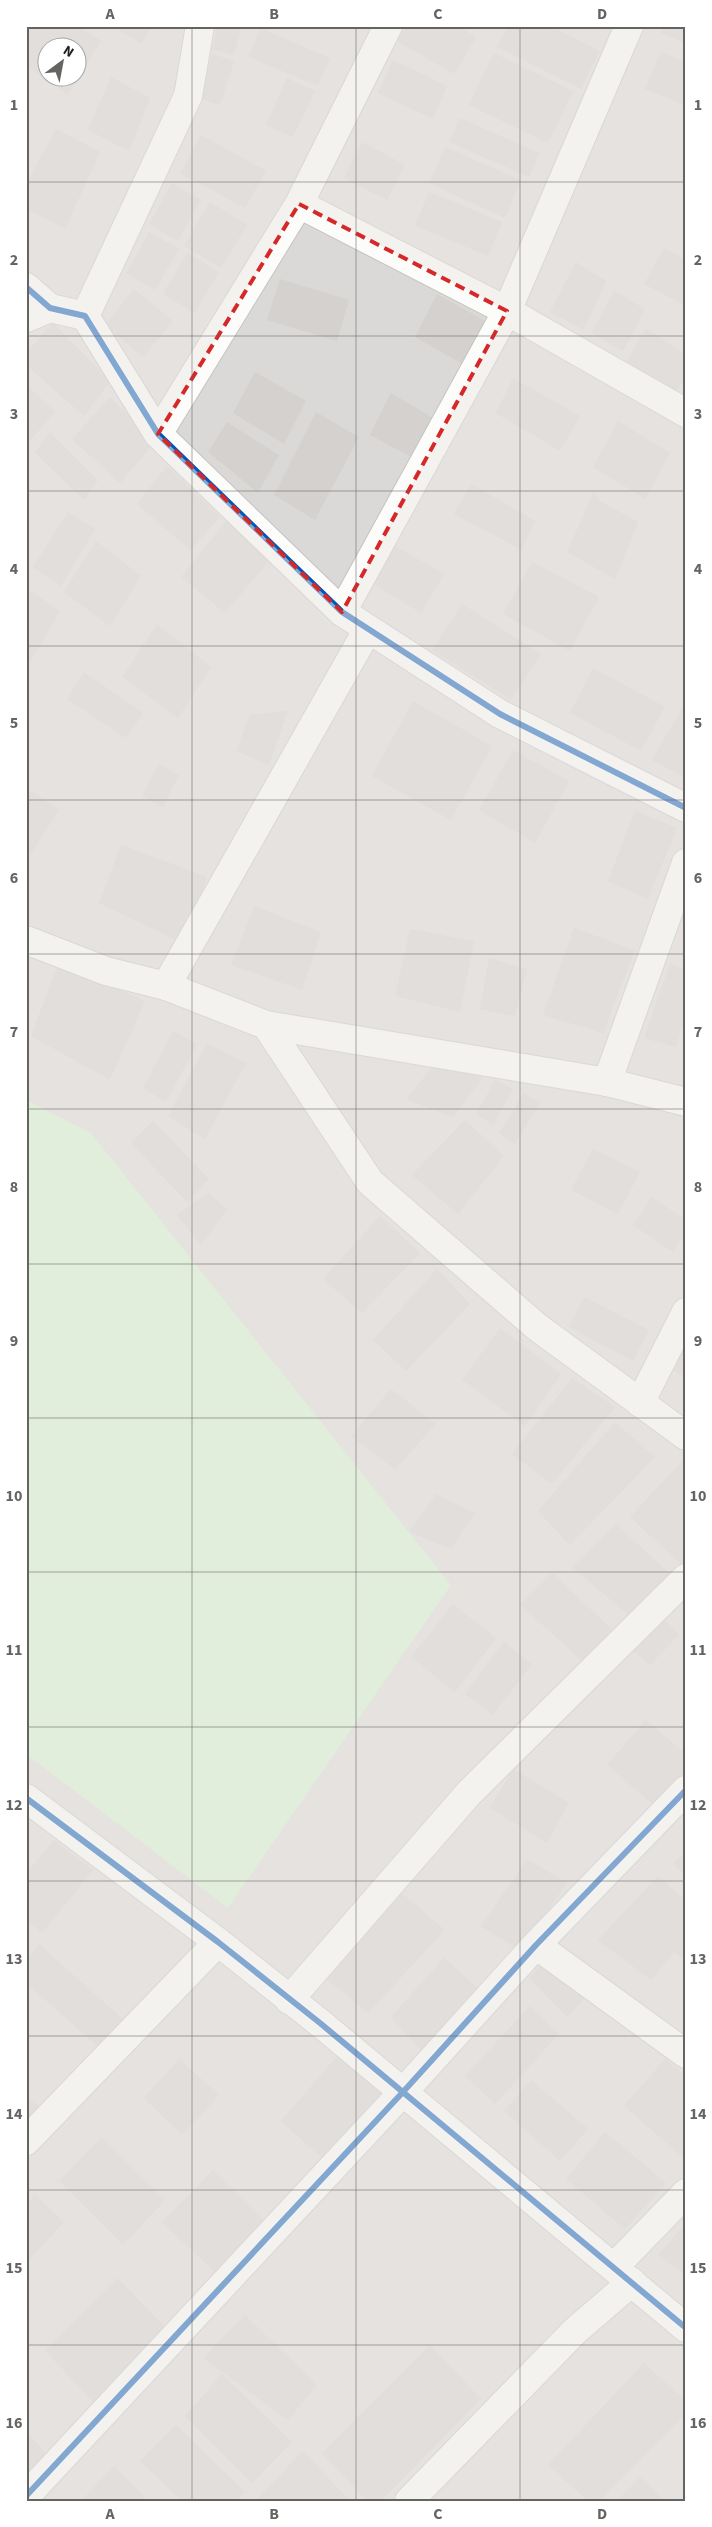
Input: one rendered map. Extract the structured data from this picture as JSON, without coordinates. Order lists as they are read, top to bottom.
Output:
{
  "north": "top right",
  "grid": {
    "columns": [
      "A",
      "B",
      "C",
      "D"
    ],
    "rows": [
      "1",
      "2",
      "3",
      "4",
      "5",
      "6",
      "7",
      "8",
      "9",
      "10",
      "11",
      "12",
      "13",
      "14",
      "15",
      "16"
    ]
  }
}
